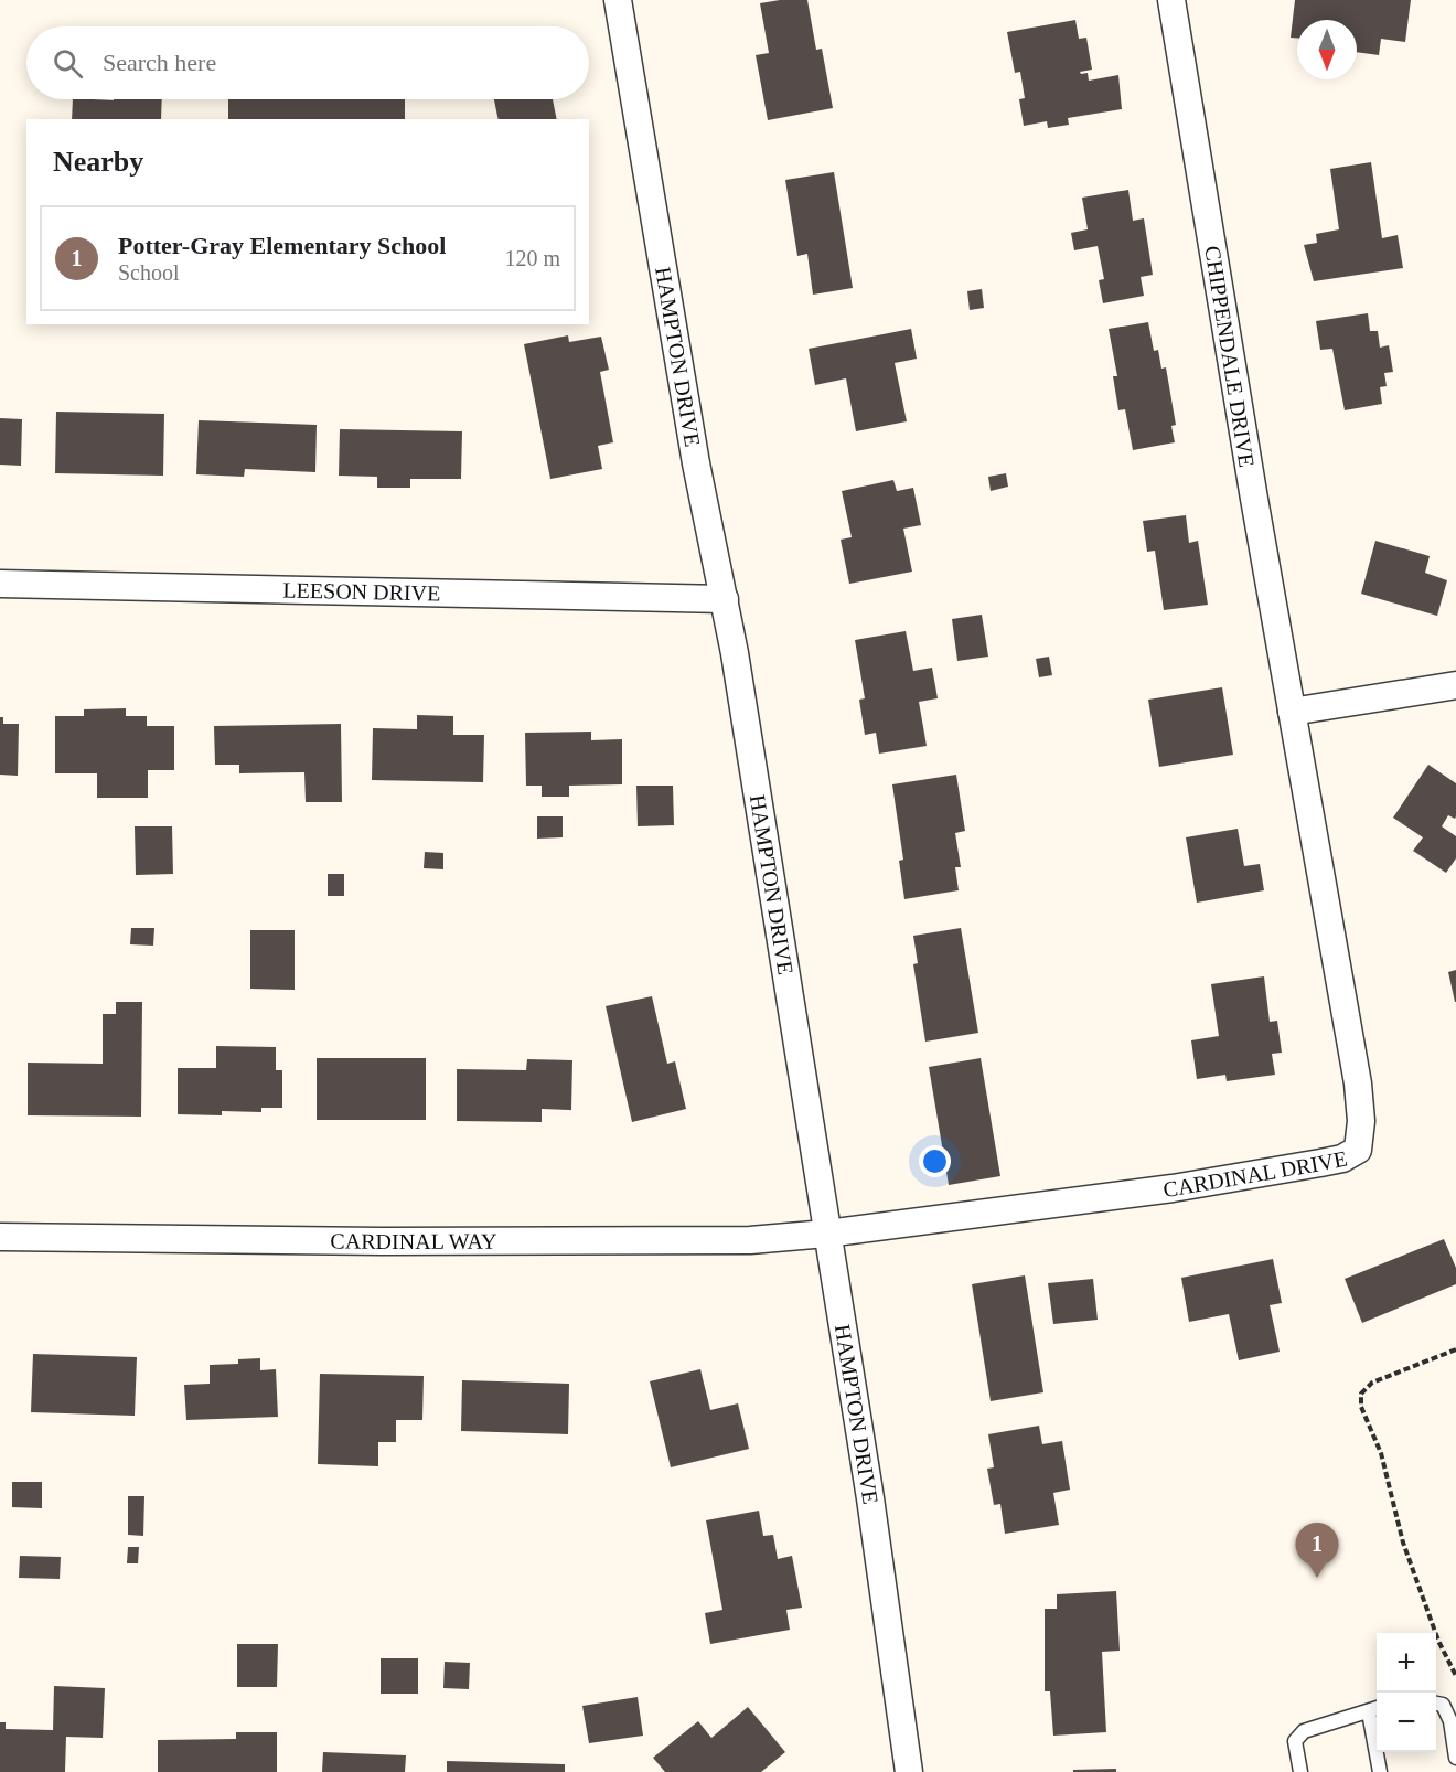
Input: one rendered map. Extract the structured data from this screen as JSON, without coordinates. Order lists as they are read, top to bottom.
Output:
{
  "streets": {
    "street": [
      "HAMPTON DRIVE",
      "CHIPPENDALE DRIVE",
      "LEESON DRIVE",
      "CARDINAL DRIVE",
      "CARDINAL WAY"
    ]
  },
  "crossings": [
    ["HAMPTON DRIVE", "LEESON DRIVE"],
    ["HAMPTON DRIVE", "CARDINAL DRIVE"],
    ["HAMPTON DRIVE", "CARDINAL WAY"],
    ["CHIPPENDALE DRIVE", "CARDINAL DRIVE"],
    ["CARDINAL DRIVE", "CARDINAL WAY"]
  ],
  "north": "bottom",
  "page": {
    "search": "Search here",
    "heading": "Nearby",
    "list": [
      {
        "mark": "1",
        "name": "Potter-Gray Elementary School",
        "note": "School",
        "value": "120 m"
      }
    ],
    "pins": "1",
    "map_buttons": ["+", "−"]
  }
}
